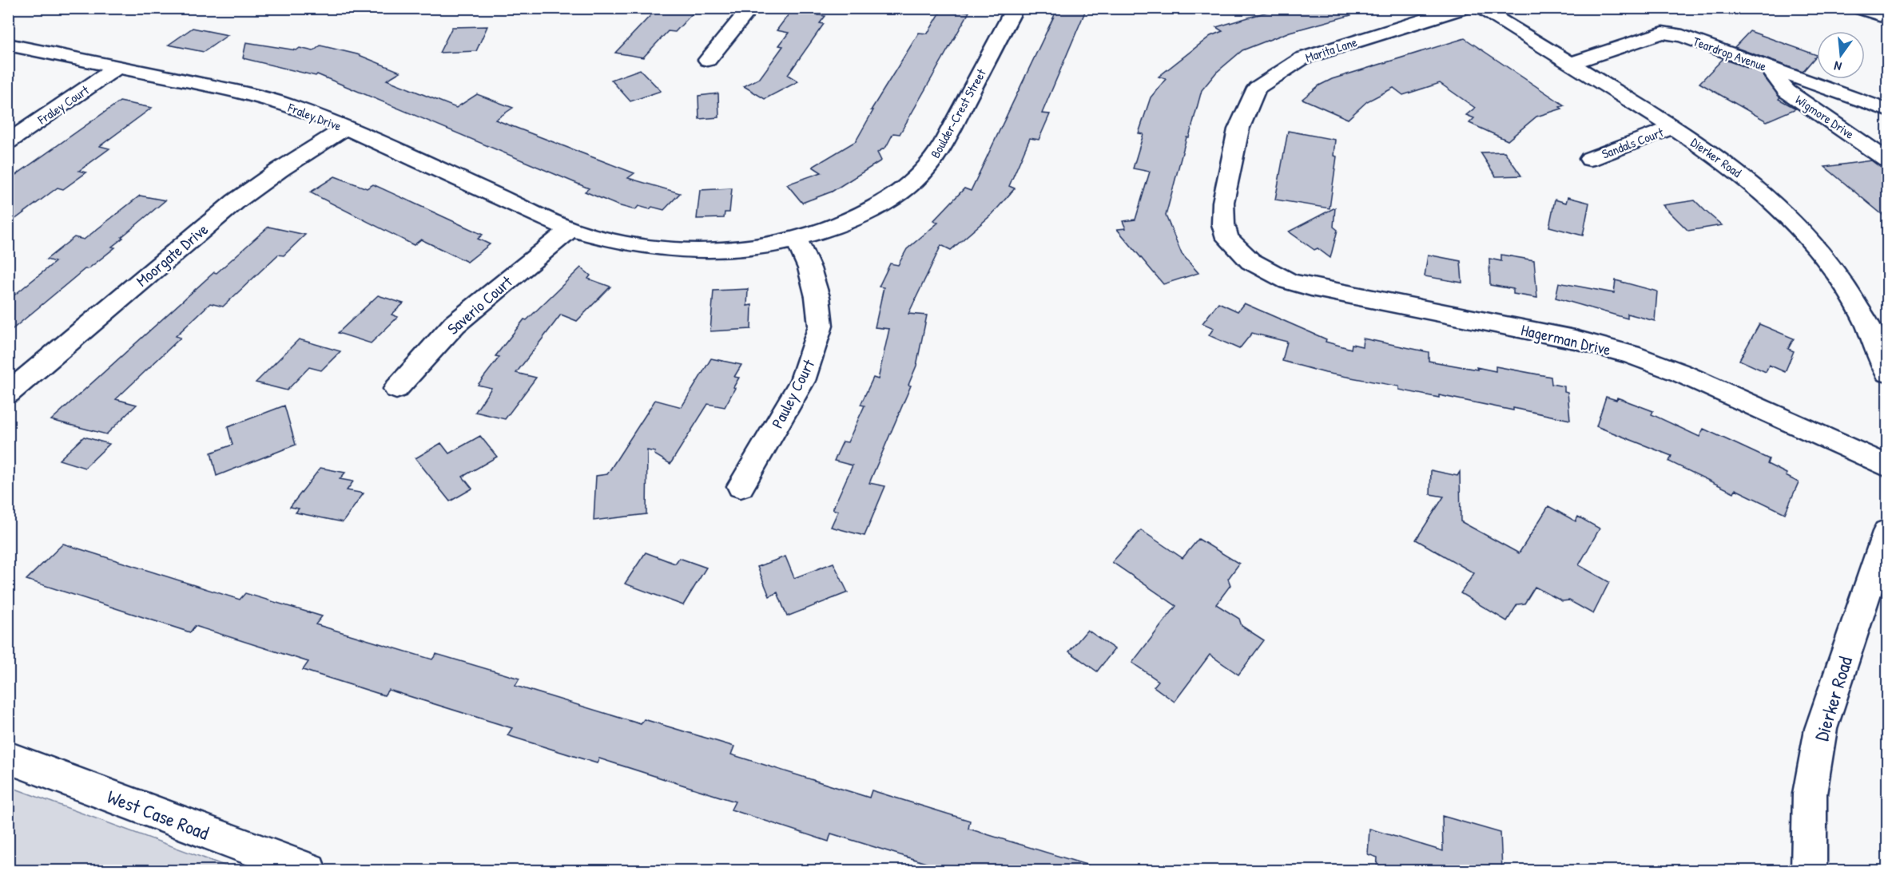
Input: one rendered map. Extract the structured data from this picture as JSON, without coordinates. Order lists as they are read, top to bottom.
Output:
{
  "streets": {
    "street": [
      "Marita Lane",
      "Teardrop Avenue",
      "Fraley Court",
      "Boulder-Crest Street",
      "Fraley Drive",
      "Wigmore Drive",
      "Sandals Court",
      "Dierker Road",
      "Moorgate Drive",
      "Saverio Court",
      "Hagerman Drive",
      "Pauley Court",
      "West Case Road"
    ]
  },
  "crossings": [
    ["Marita Lane", "Hagerman Drive"],
    ["Teardrop Avenue", "Wigmore Drive"],
    ["Teardrop Avenue", "Dierker Road"],
    ["Fraley Court", "Fraley Drive"],
    ["Boulder-Crest Street", "Fraley Drive"],
    ["Boulder-Crest Street", "Pauley Court"],
    ["Fraley Drive", "Moorgate Drive"],
    ["Fraley Drive", "Saverio Court"],
    ["Sandals Court", "Dierker Road"]
  ],
  "north": "bottom"
}
